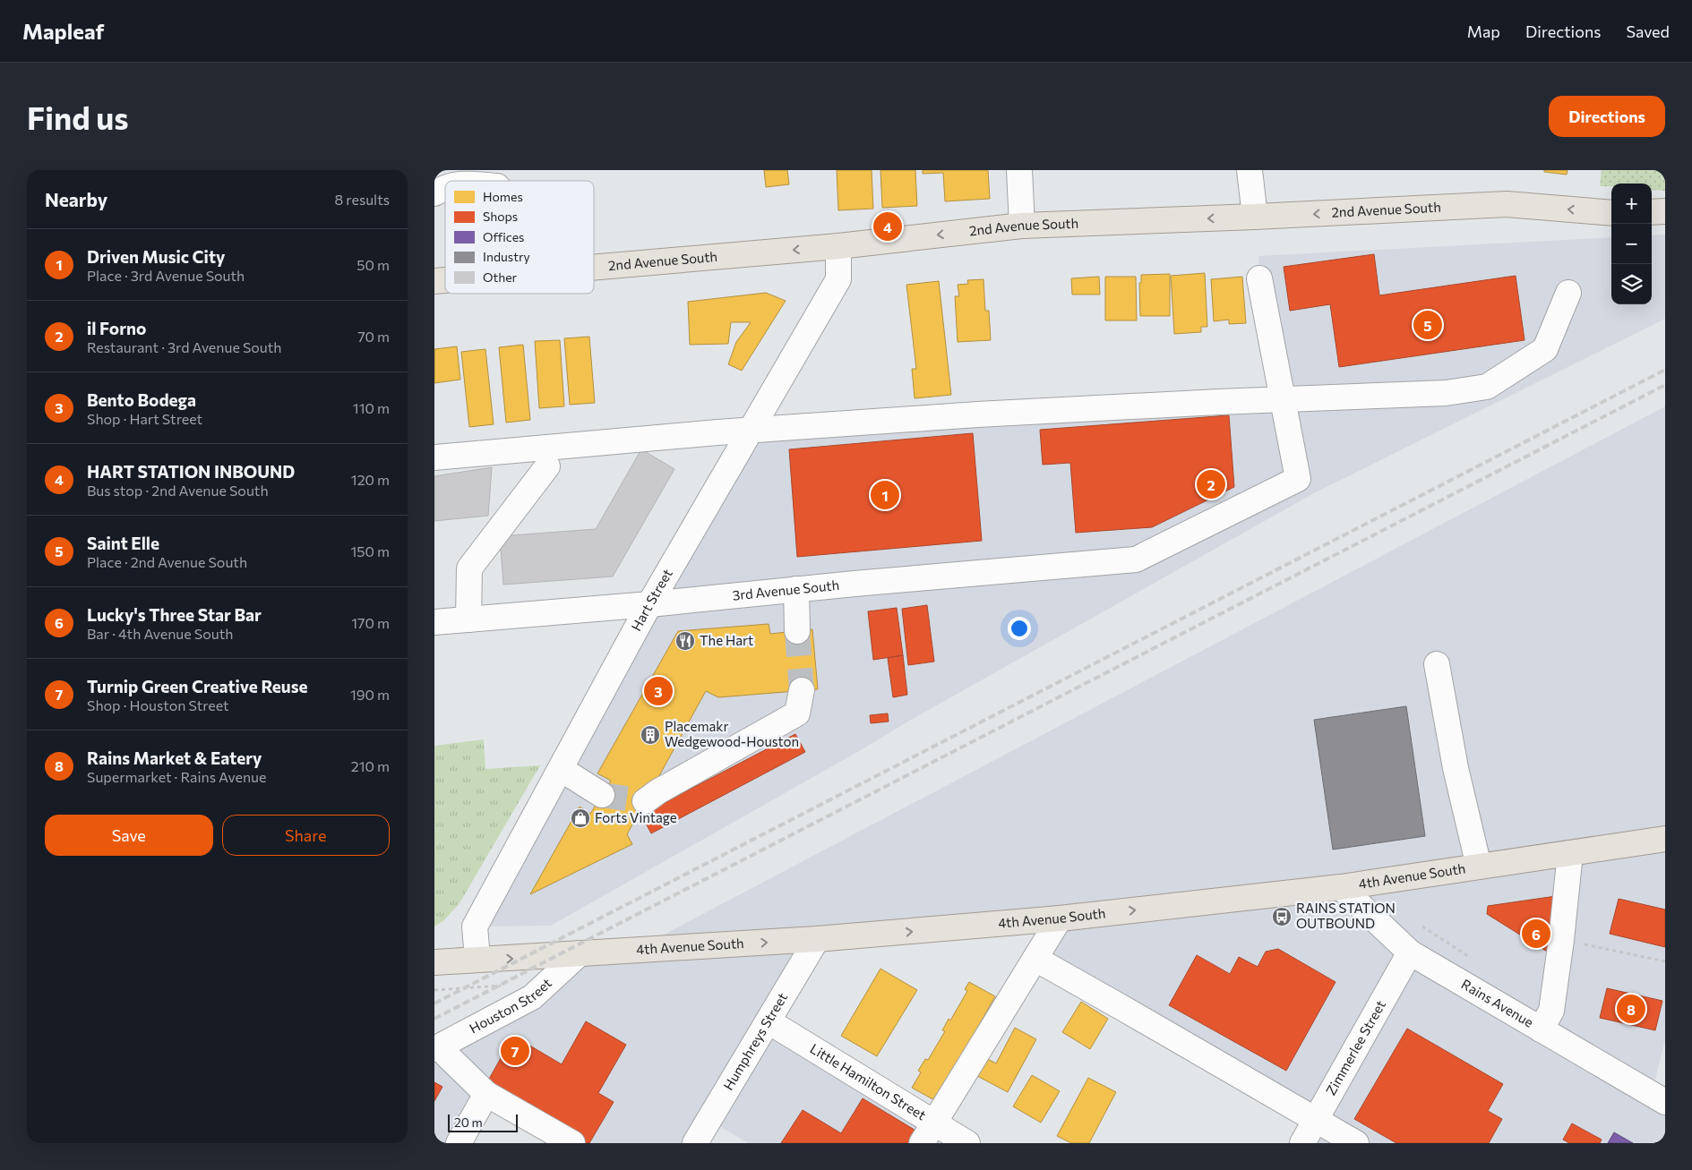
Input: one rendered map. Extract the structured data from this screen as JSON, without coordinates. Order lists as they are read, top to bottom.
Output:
{
  "streets": {
    "main road": ["2nd Avenue South", "4th Avenue South"],
    "street": [
      "3rd Avenue South",
      "Hart Street",
      "Rains Avenue",
      "Houston Street",
      "Humphreys Street",
      "Zimmerlee Street",
      "Little Hamilton Street"
    ]
  },
  "crossings": [
    ["2nd Avenue South", "Hart Street"],
    ["3rd Avenue South", "Hart Street"],
    ["Hart Street", "4th Avenue South"],
    ["4th Avenue South", "Rains Avenue"],
    ["4th Avenue South", "Houston Street"],
    ["4th Avenue South", "Humphreys Street"],
    ["Rains Avenue", "Zimmerlee Street"],
    ["Humphreys Street", "Little Hamilton Street"]
  ],
  "one_way": ["2nd Avenue South", "4th Avenue South"],
  "places": {
    "restaurant": ["The Hart"],
    "building": ["Placemakr Wedgewood-Houston"],
    "shop": ["Forts Vintage"],
    "bus stop": ["RAINS STATION OUTBOUND"]
  },
  "legend": [
    "Homes",
    "Shops",
    "Offices",
    "Industry",
    "Other"
  ],
  "scale_bar": "20 m",
  "page": {
    "header": "Mapleaf",
    "nav": ["Map", "Directions", "Saved"],
    "buttons": [
      "Directions",
      ["Save", "Share"]
    ],
    "title": "Find us",
    "heading": ["Nearby", "8 results"],
    "map_buttons": ["+", "−"],
    "pins": [
      "4",
      "5",
      "2",
      "1",
      "3",
      "6",
      "8",
      "7"
    ],
    "list": [
      {
        "mark": "1",
        "name": "Driven Music City",
        "note": "Place · 3rd Avenue South",
        "value": "50 m"
      },
      {
        "mark": "2",
        "name": "il Forno",
        "note": "Restaurant · 3rd Avenue South",
        "value": "70 m"
      },
      {
        "mark": "3",
        "name": "Bento Bodega",
        "note": "Shop · Hart Street",
        "value": "110 m"
      },
      {
        "mark": "4",
        "name": "HART STATION INBOUND",
        "note": "Bus stop · 2nd Avenue South",
        "value": "120 m"
      },
      {
        "mark": "5",
        "name": "Saint Elle",
        "note": "Place · 2nd Avenue South",
        "value": "150 m"
      },
      {
        "mark": "6",
        "name": "Lucky's Three Star Bar",
        "note": "Bar · 4th Avenue South",
        "value": "170 m"
      },
      {
        "mark": "7",
        "name": "Turnip Green Creative Reuse",
        "note": "Shop · Houston Street",
        "value": "190 m"
      },
      {
        "mark": "8",
        "name": "Rains Market & Eatery",
        "note": "Supermarket · Rains Avenue",
        "value": "210 m"
      }
    ],
    "scale": "20 m"
  }
}
